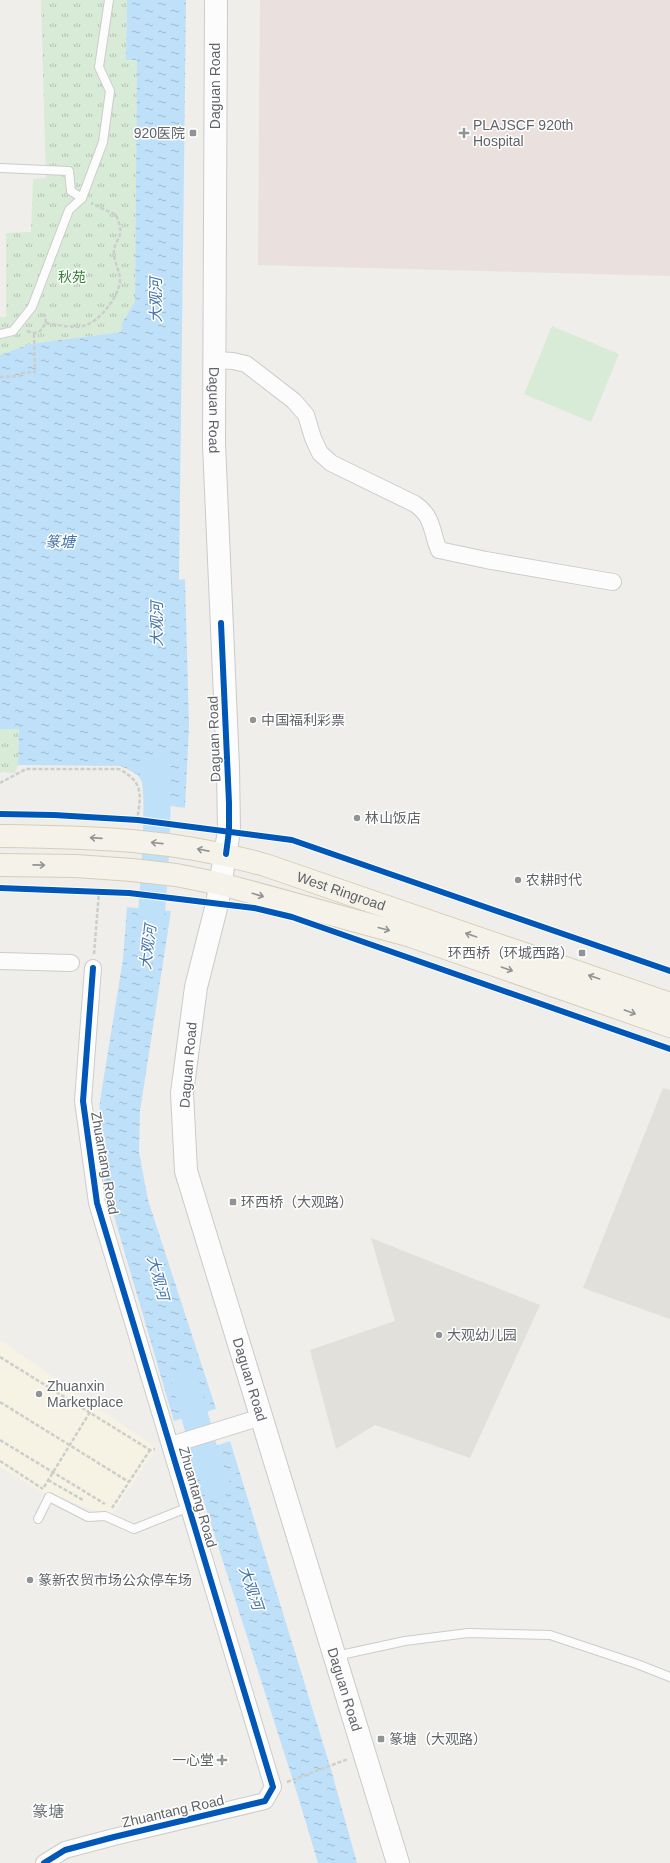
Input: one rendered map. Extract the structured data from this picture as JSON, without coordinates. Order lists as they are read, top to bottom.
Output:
{
  "streets": {
    "main road": ["Daguan Road", "West Ringroad"],
    "street": ["Zhuantang Road"]
  },
  "crossings": [
    ["Daguan Road", "West Ringroad"]
  ],
  "districts": ["篆塘"],
  "water": ["大观河", "篆塘"],
  "parks": ["秋苑"],
  "places": {
    "transit": [
      "920医院",
      "环西桥（环城西路）",
      "环西桥（大观路）",
      "篆塘（大观路）"
    ],
    "health": ["PLAJSCF 920th Hospital", "一心堂"],
    "other": [
      "中国福利彩票",
      "林山饭店",
      "农耕时代",
      "大观幼儿园",
      "Zhuanxin Marketplace",
      "篆新农贸市场公众停车场"
    ]
  }
}
